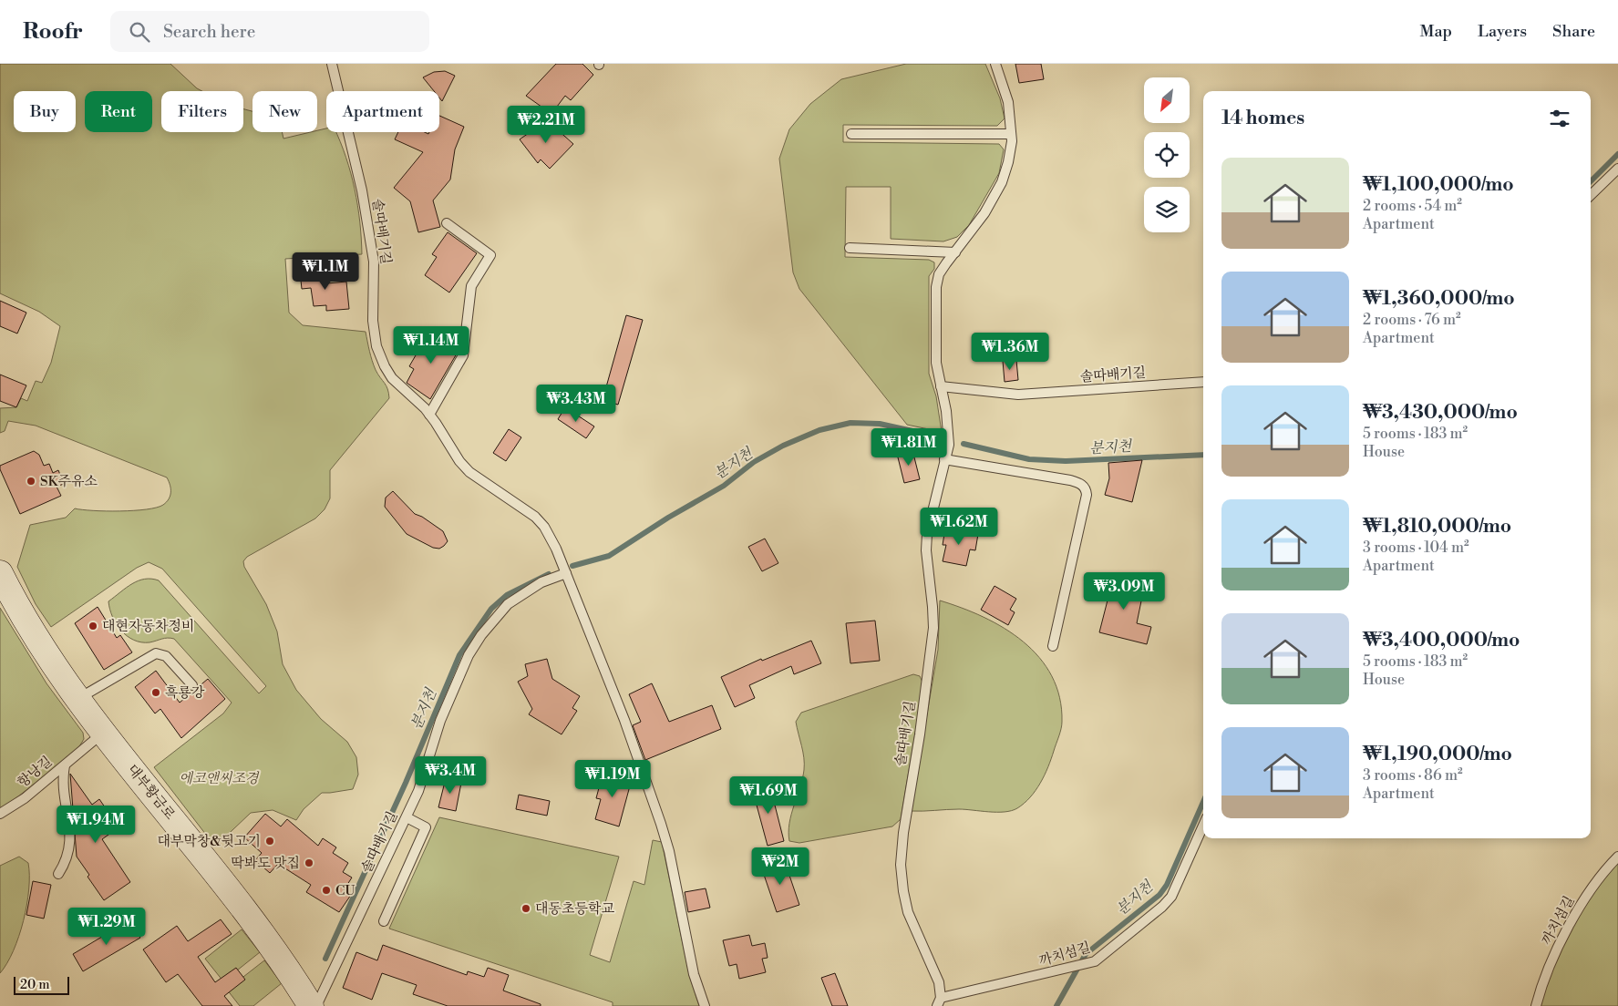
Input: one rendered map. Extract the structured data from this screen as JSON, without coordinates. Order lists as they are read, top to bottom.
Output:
{
  "streets": {
    "main road": ["대부황금로"],
    "lane": ["솔따배기길", "항낭길", "까치섬길"]
  },
  "crossings": [
    ["솔따배기길", "까치섬길"],
    ["항낭길", "대부황금로"]
  ],
  "water": ["분지천"],
  "parks": ["에코앤씨조경"],
  "places": [
    "SK주유소",
    "대현자동차정비",
    "흑룡강",
    "대부막창&뒷고기",
    "딱봐도 맛집",
    "CU",
    "대동초등학교"
  ],
  "scale_bar": "20 m",
  "north": "bottom left",
  "page": {
    "header": "Roofr",
    "search": "Search here",
    "nav": ["Map", "Layers", "Share"],
    "chip": [
      "Buy",
      "Rent",
      "Filters",
      "New",
      "Apartment"
    ],
    "heading": "14 homes",
    "price": [
      "₩2.21M",
      "₩1.1M",
      "₩1.14M",
      "₩1.36M",
      "₩3.43M",
      "₩1.81M",
      "₩1.62M",
      "₩3.09M",
      "₩3.4M",
      "₩1.19M",
      "₩1.69M",
      "₩1.94M",
      "₩2M",
      "₩1.29M"
    ],
    "list": [
      {
        "name": "₩1,100,000/mo",
        "note": "2 rooms · 54 m² · Apartment"
      },
      {
        "name": "₩1,360,000/mo",
        "note": "2 rooms · 76 m² · Apartment"
      },
      {
        "name": "₩3,430,000/mo",
        "note": "5 rooms · 183 m² · House"
      },
      {
        "name": "₩1,810,000/mo",
        "note": "3 rooms · 104 m² · Apartment"
      },
      {
        "name": "₩3,400,000/mo",
        "note": "5 rooms · 183 m² · House"
      },
      {
        "name": "₩1,190,000/mo",
        "note": "3 rooms · 86 m² · Apartment"
      }
    ],
    "scale": "20 m"
  }
}
